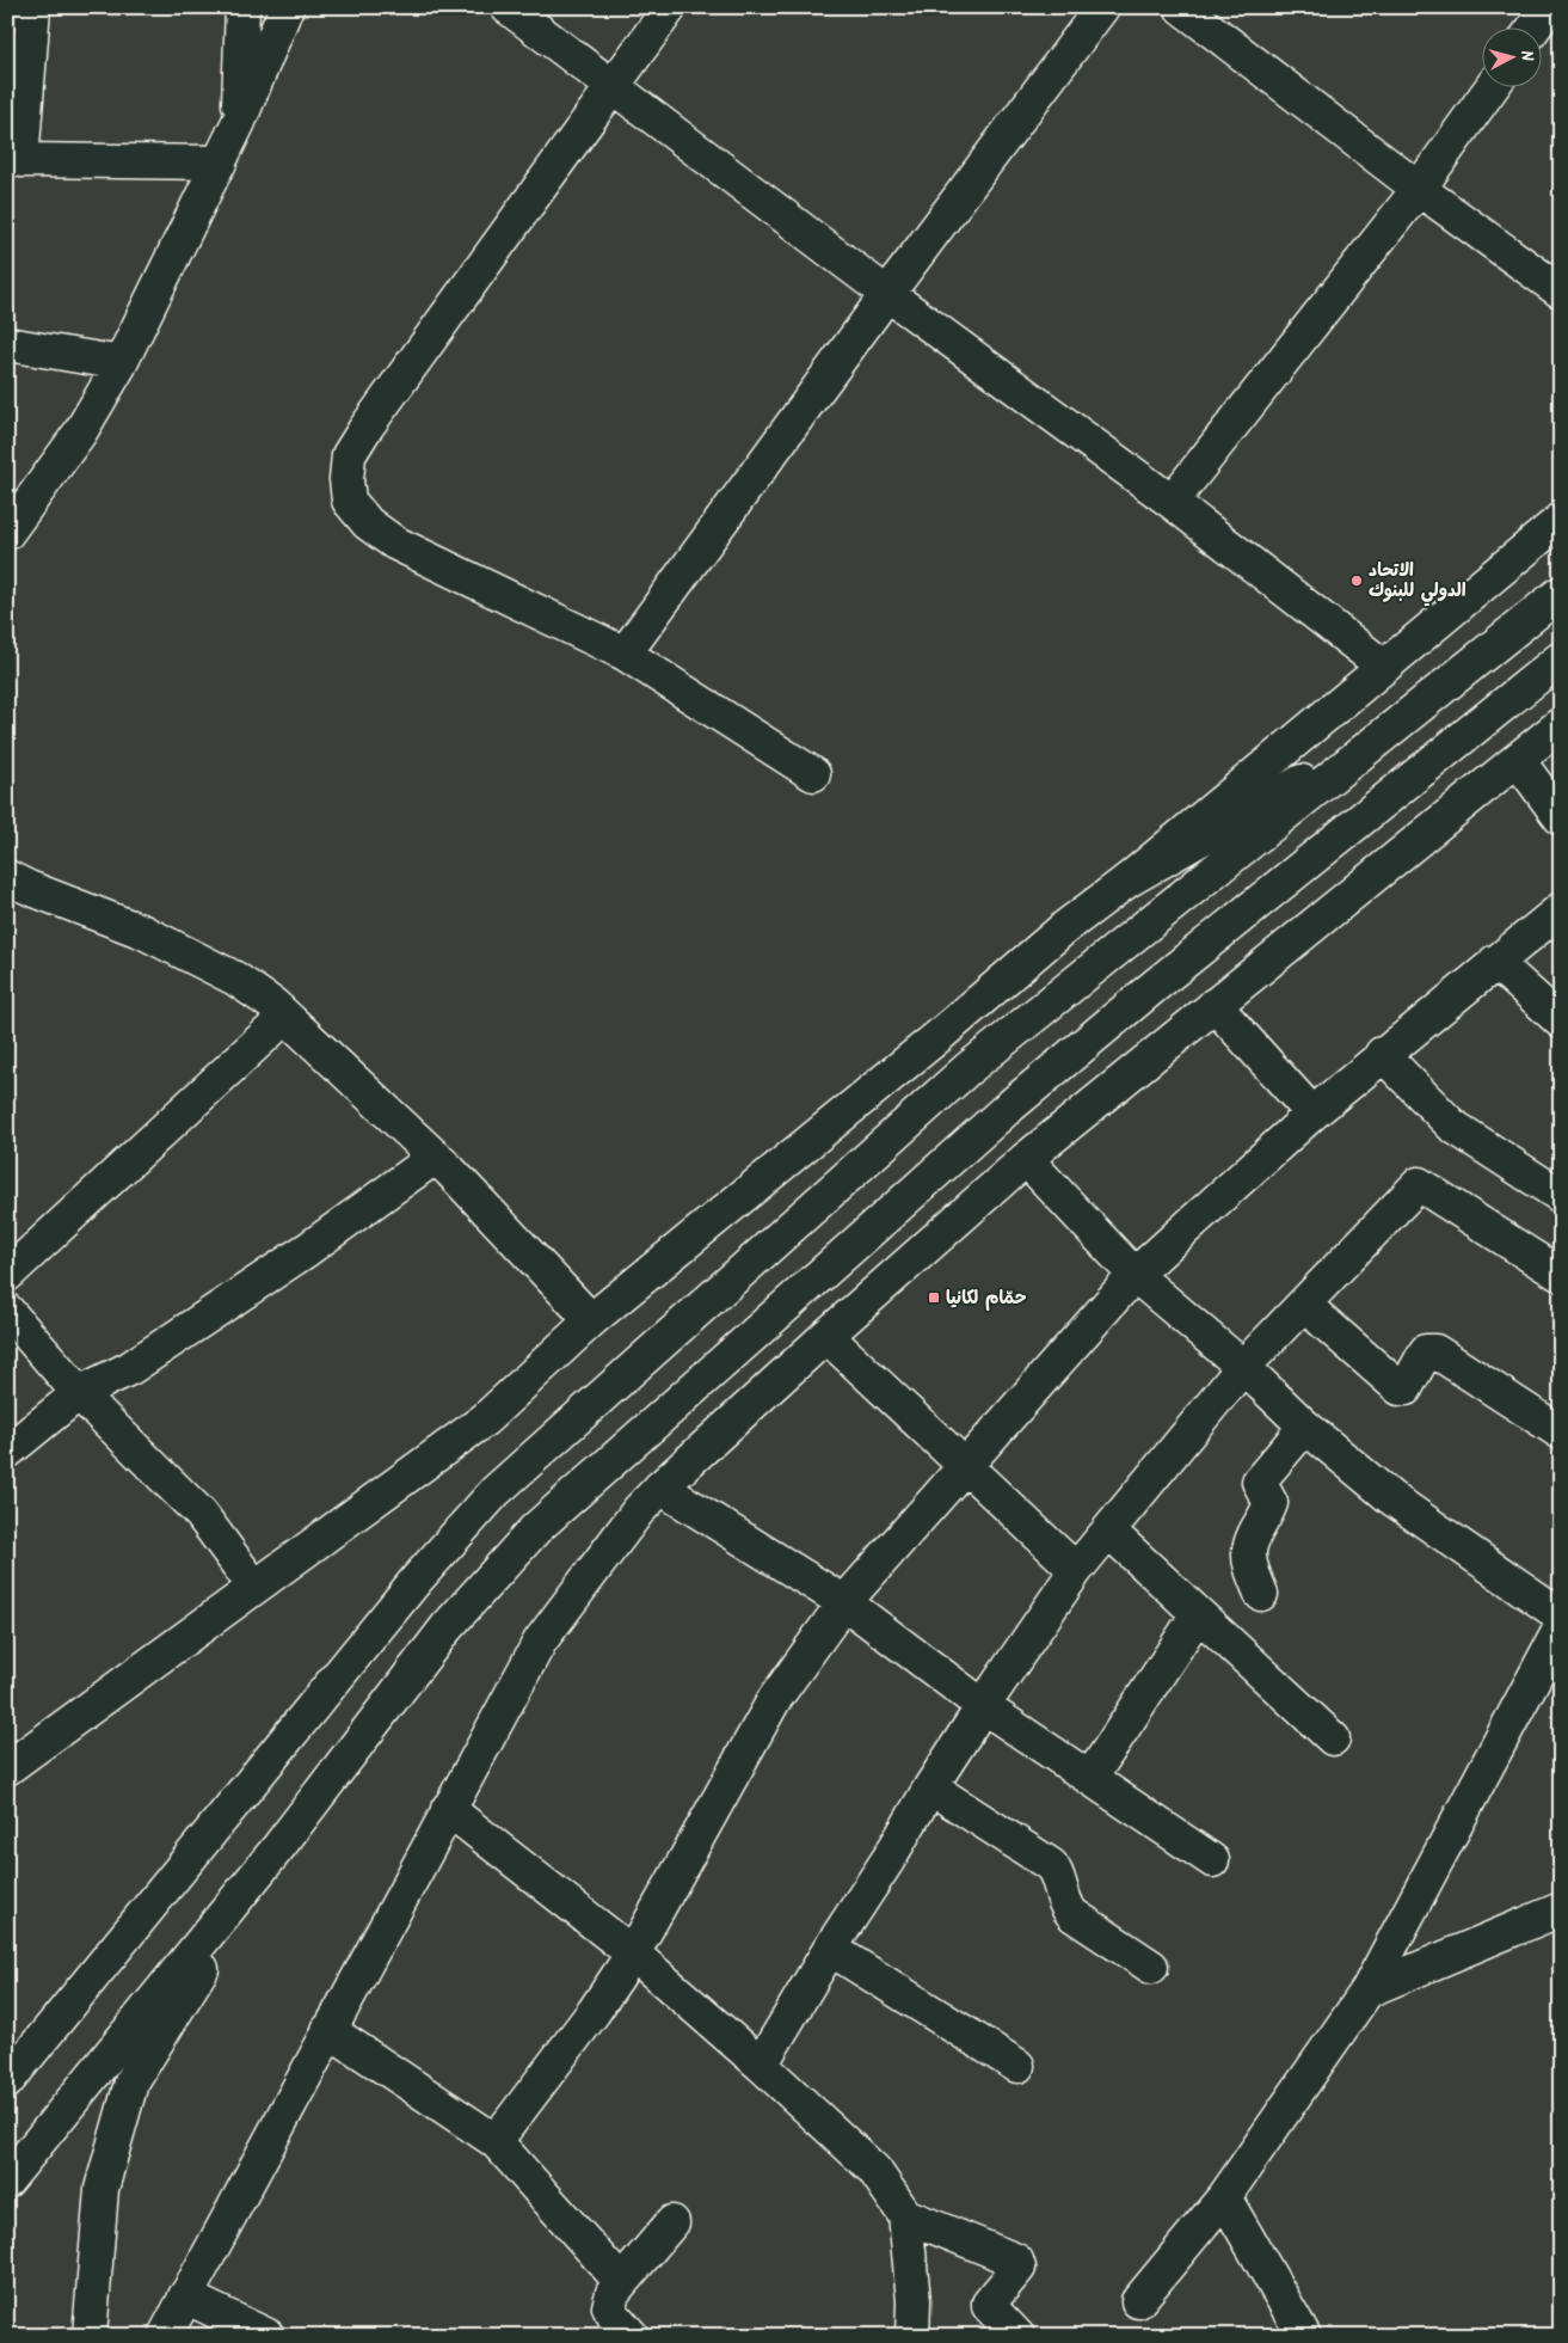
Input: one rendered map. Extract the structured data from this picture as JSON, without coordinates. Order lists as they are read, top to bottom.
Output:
{
  "places": {
    "other": ["الاتحاد الدولي للبنوك"],
    "transit": ["حمّام لكانيا"]
  },
  "north": "right"
}
